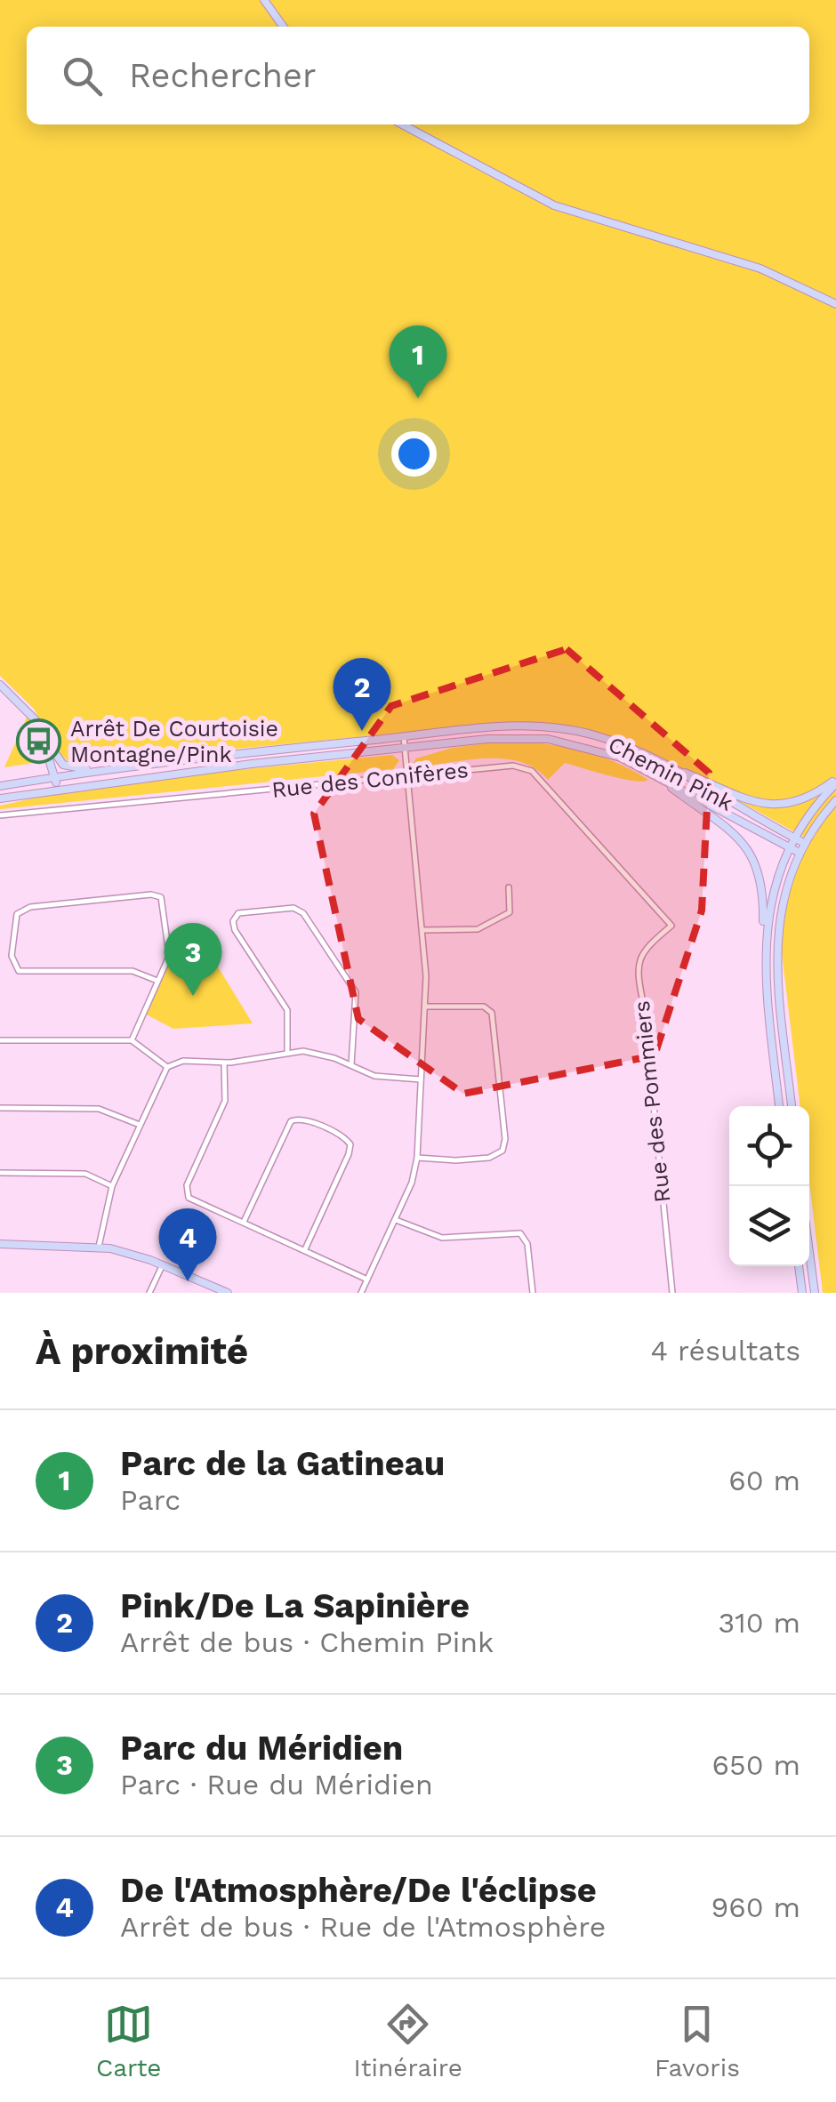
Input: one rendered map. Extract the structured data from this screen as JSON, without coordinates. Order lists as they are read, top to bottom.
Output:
{
  "streets": {
    "main road": ["Chemin Pink"],
    "street": ["Rue des Conifères", "Rue des Pommiers"]
  },
  "crossings": [
    ["Rue des Conifères", "Rue des Pommiers"]
  ],
  "places": {
    "bus stop": ["Arrêt De Courtoisie Montagne/Pink"]
  },
  "page": {
    "search": "Rechercher",
    "pins": [
      "1",
      "2",
      "3",
      "4"
    ],
    "heading": ["À proximité", "4 résultats"],
    "list": [
      {
        "mark": "1",
        "name": "Parc de la Gatineau",
        "note": "Parc",
        "value": "60 m"
      },
      {
        "mark": "2",
        "name": "Pink/De La Sapinière",
        "note": "Arrêt de bus · Chemin Pink",
        "value": "310 m"
      },
      {
        "mark": "3",
        "name": "Parc du Méridien",
        "note": "Parc · Rue du Méridien",
        "value": "650 m"
      },
      {
        "mark": "4",
        "name": "De l'Atmosphère/De l'éclipse",
        "note": "Arrêt de bus · Rue de l'Atmosphère",
        "value": "960 m"
      }
    ],
    "nav": ["Carte", "Itinéraire", "Favoris"]
  }
}
